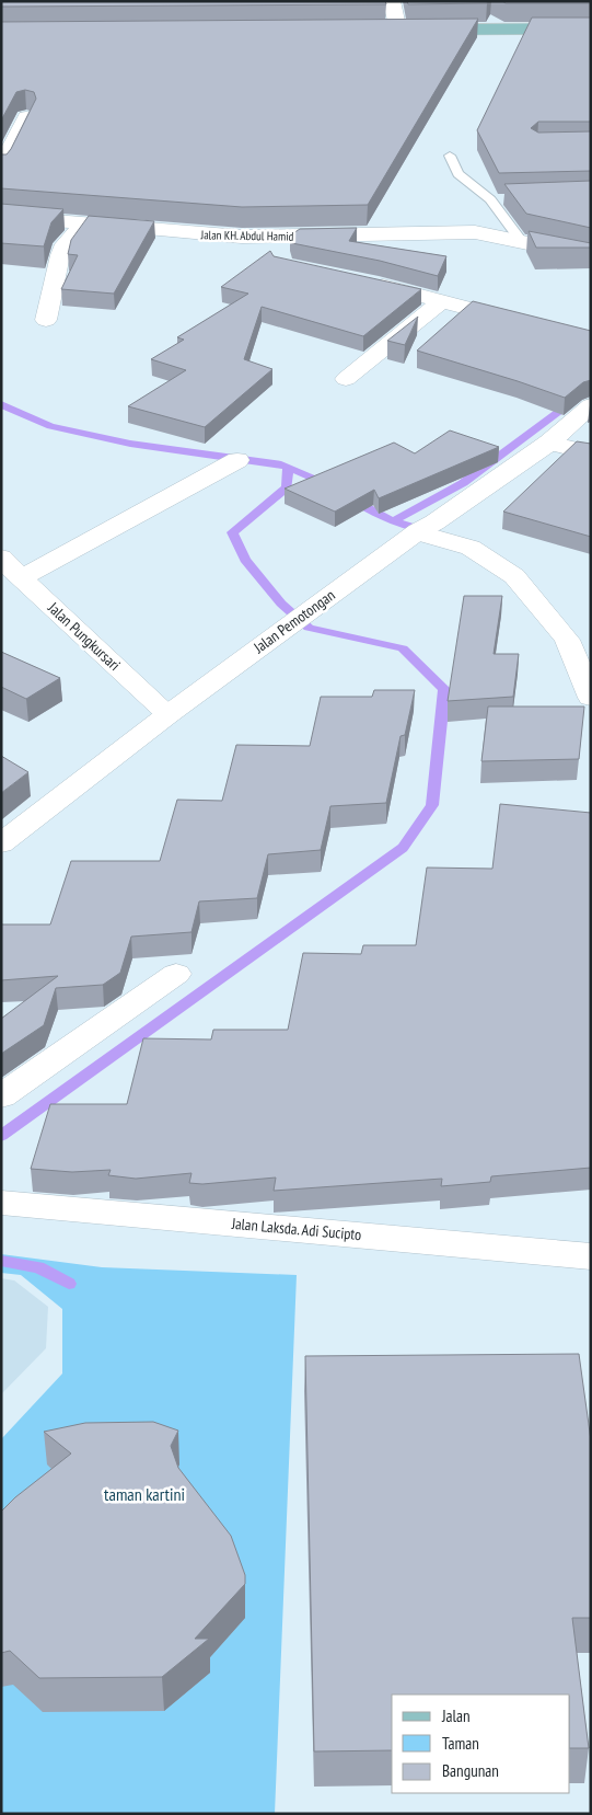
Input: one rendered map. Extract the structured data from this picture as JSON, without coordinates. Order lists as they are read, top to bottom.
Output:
{
  "streets": {
    "street": [
      "Jalan KH. Abdul Hamid",
      "Jalan Pemotongan",
      "Jalan Pungkursari",
      "Jalan Laksda. Adi Sucipto"
    ]
  },
  "crossings": [
    ["Jalan Pemotongan", "Jalan Pungkursari"]
  ],
  "parks": ["taman kartini"],
  "legend": ["Jalan", "Taman", "Bangunan"]
}
